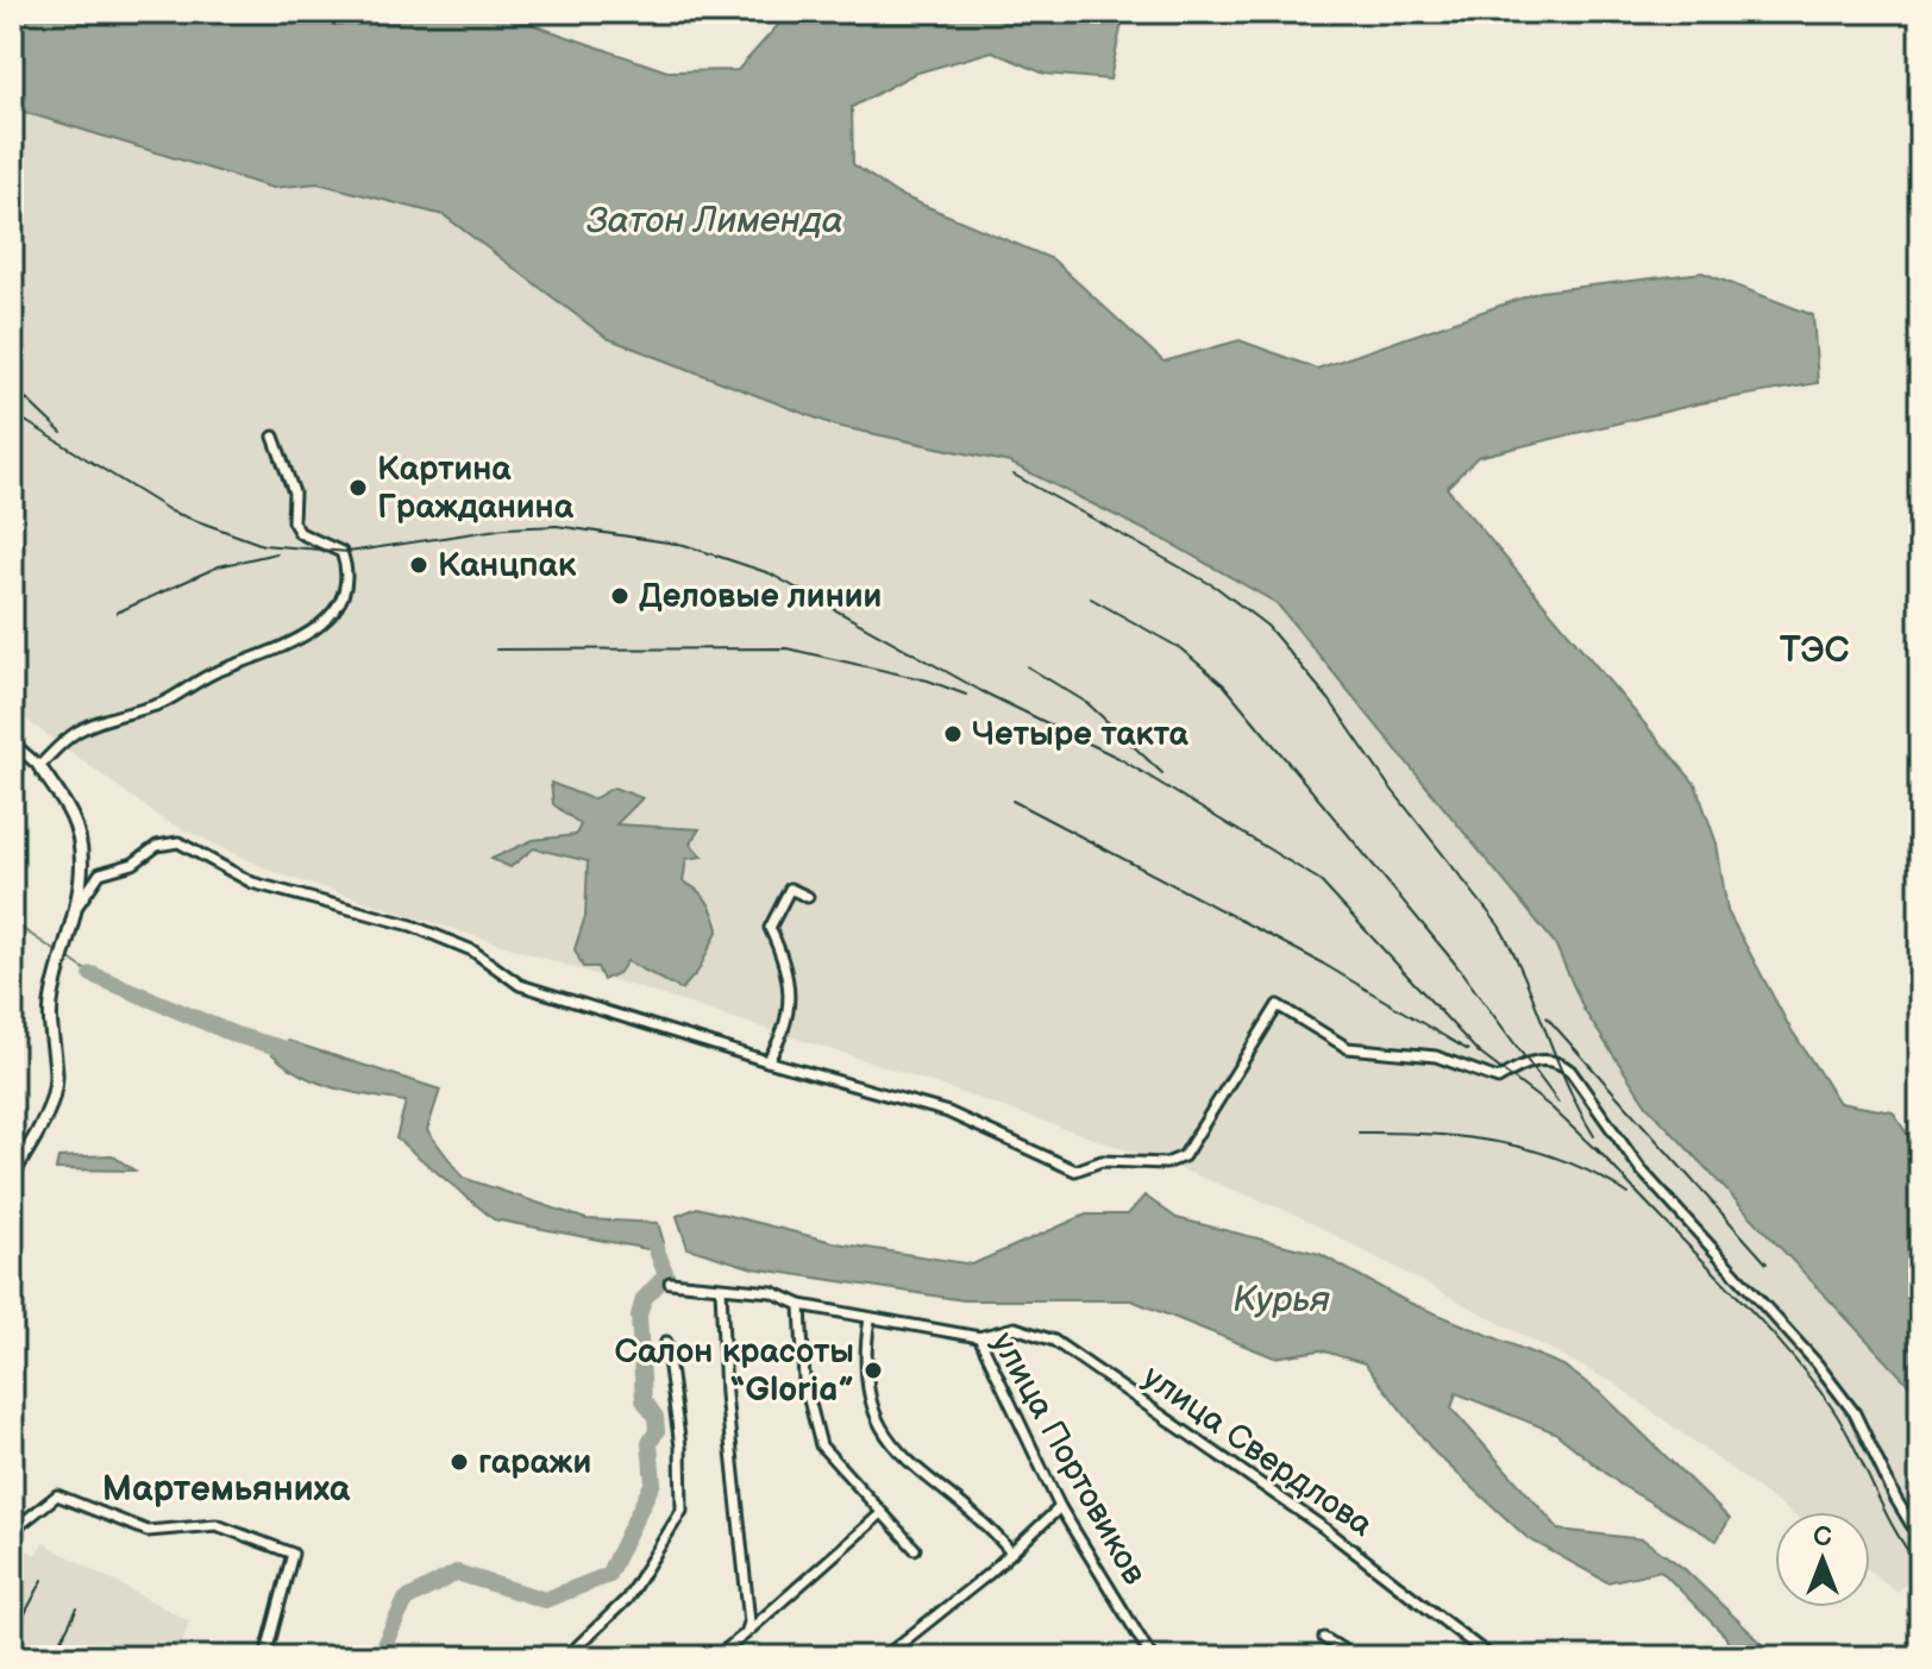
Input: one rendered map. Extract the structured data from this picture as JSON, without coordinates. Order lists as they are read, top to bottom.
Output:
{
  "streets": {
    "street": ["улица Свердлова", "улица Портовиков"]
  },
  "crossings": [
    ["улица Свердлова", "улица Портовиков"]
  ],
  "districts": ["ТЭС", "Мартемьяниха"],
  "water": ["Затон Лименда", "Курья"],
  "places": [
    "Картина Гражданина",
    "Канцпак",
    "Деловые линии",
    "Четыре такта",
    "Салон красоты “Gloria”",
    "гаражи"
  ],
  "north": "top"
}
